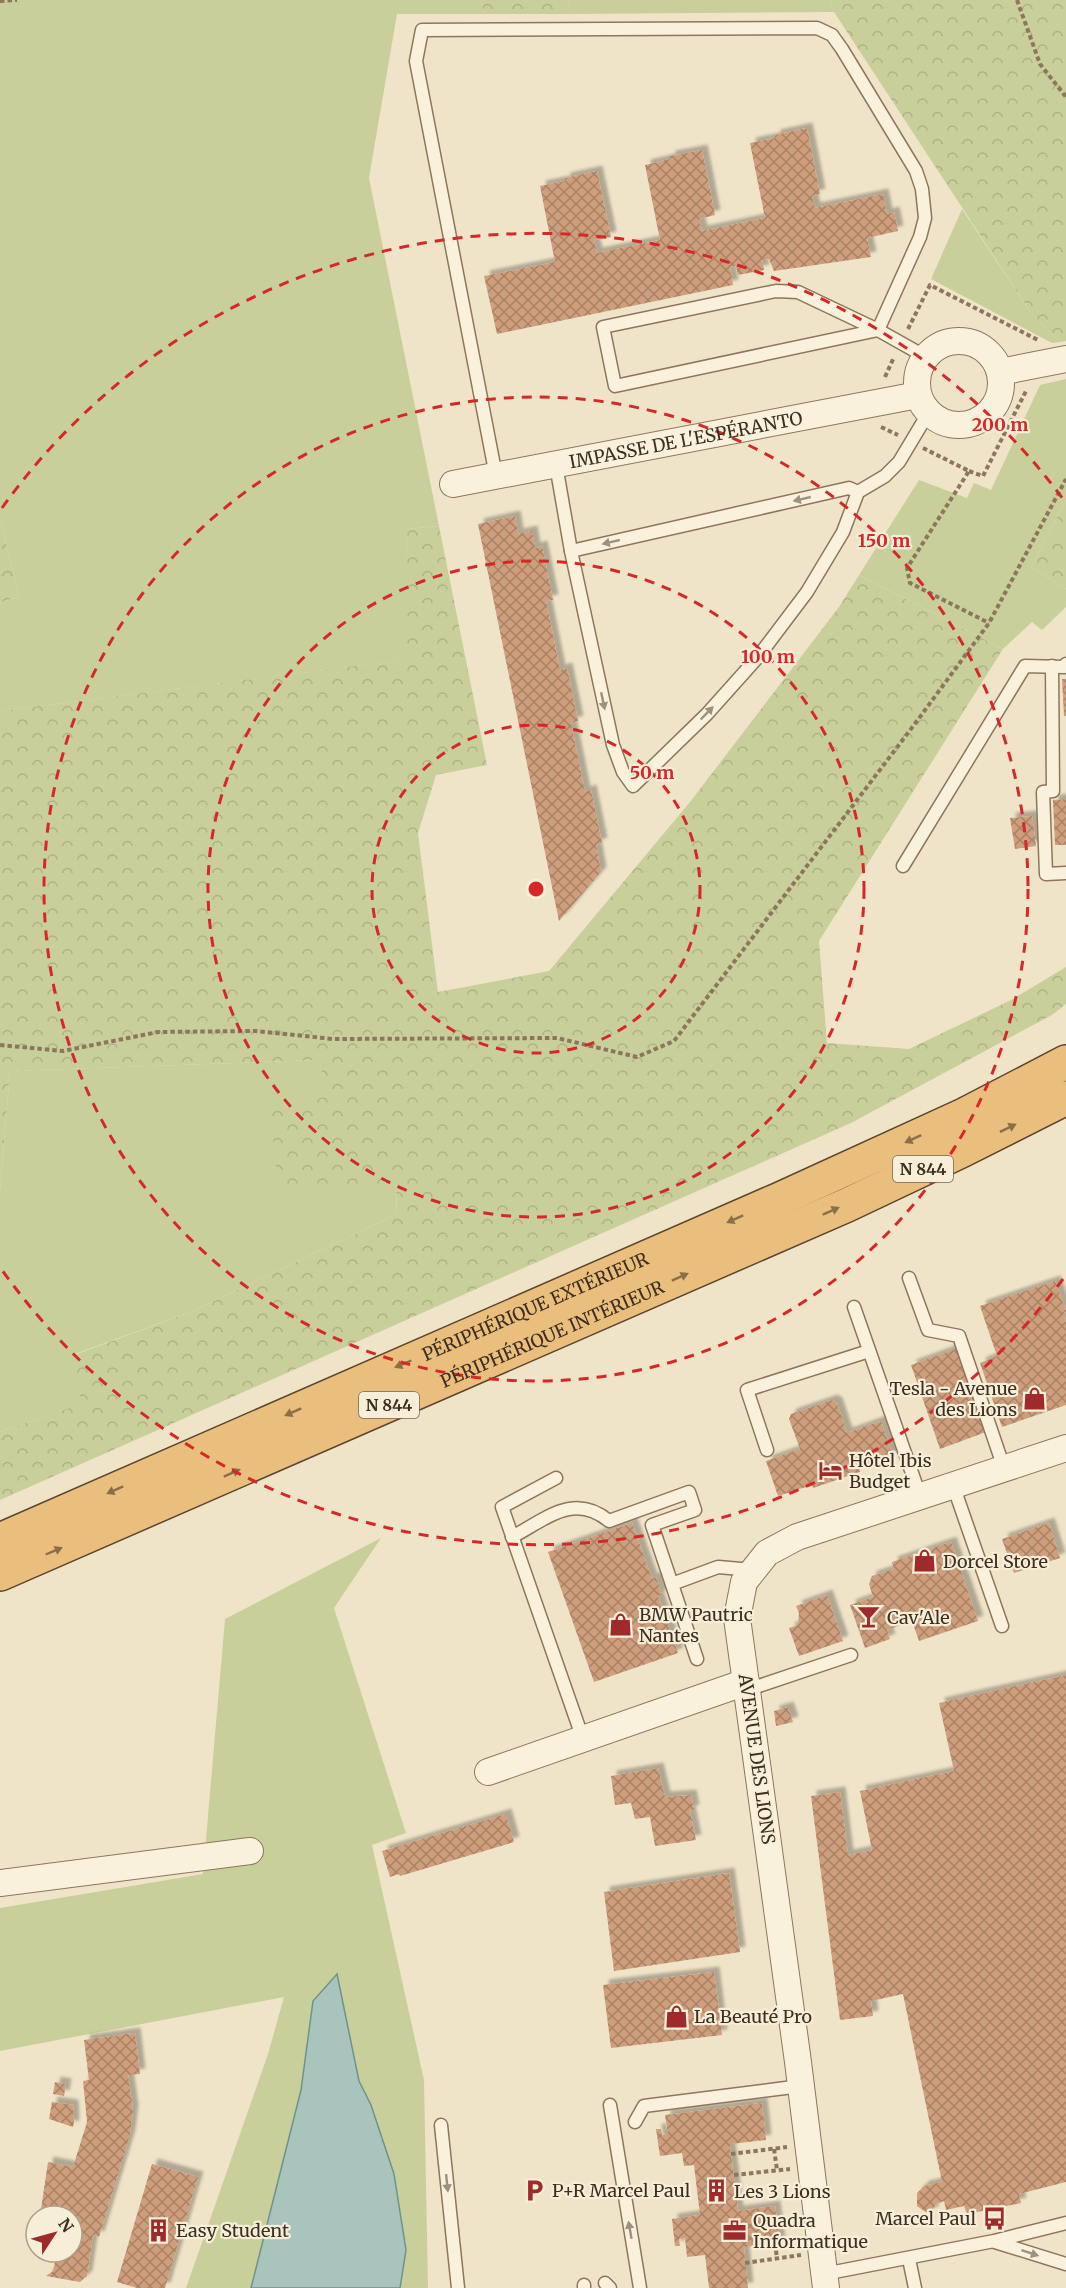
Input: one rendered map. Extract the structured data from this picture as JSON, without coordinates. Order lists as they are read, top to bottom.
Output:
{
  "streets": {
    "highway": ["N 844", "PÉRIPHÉRIQUE EXTÉRIEUR", "PÉRIPHÉRIQUE INTÉRIEUR"],
    "street": ["IMPASSE DE L'ESPÉRANTO", "AVENUE DES LIONS"]
  },
  "one_way": ["PÉRIPHÉRIQUE EXTÉRIEUR", "PÉRIPHÉRIQUE INTÉRIEUR"],
  "places": {
    "shop": [
      "Tesla - Avenue des Lions",
      "Dorcel Store",
      "BMW Pautric Nantes",
      "La Beauté Pro"
    ],
    "hotel": ["Hôtel Ibis Budget"],
    "bar": ["Cav'Ale"],
    "parking": ["P+R Marcel Paul"],
    "building": ["Les 3 Lions", "Easy Student"],
    "bus stop": ["Marcel Paul"],
    "office": ["Quadra Informatique"]
  },
  "north": "top right",
  "rings": [
    "200 m",
    "150 m",
    "100 m",
    "50 m"
  ]
}
